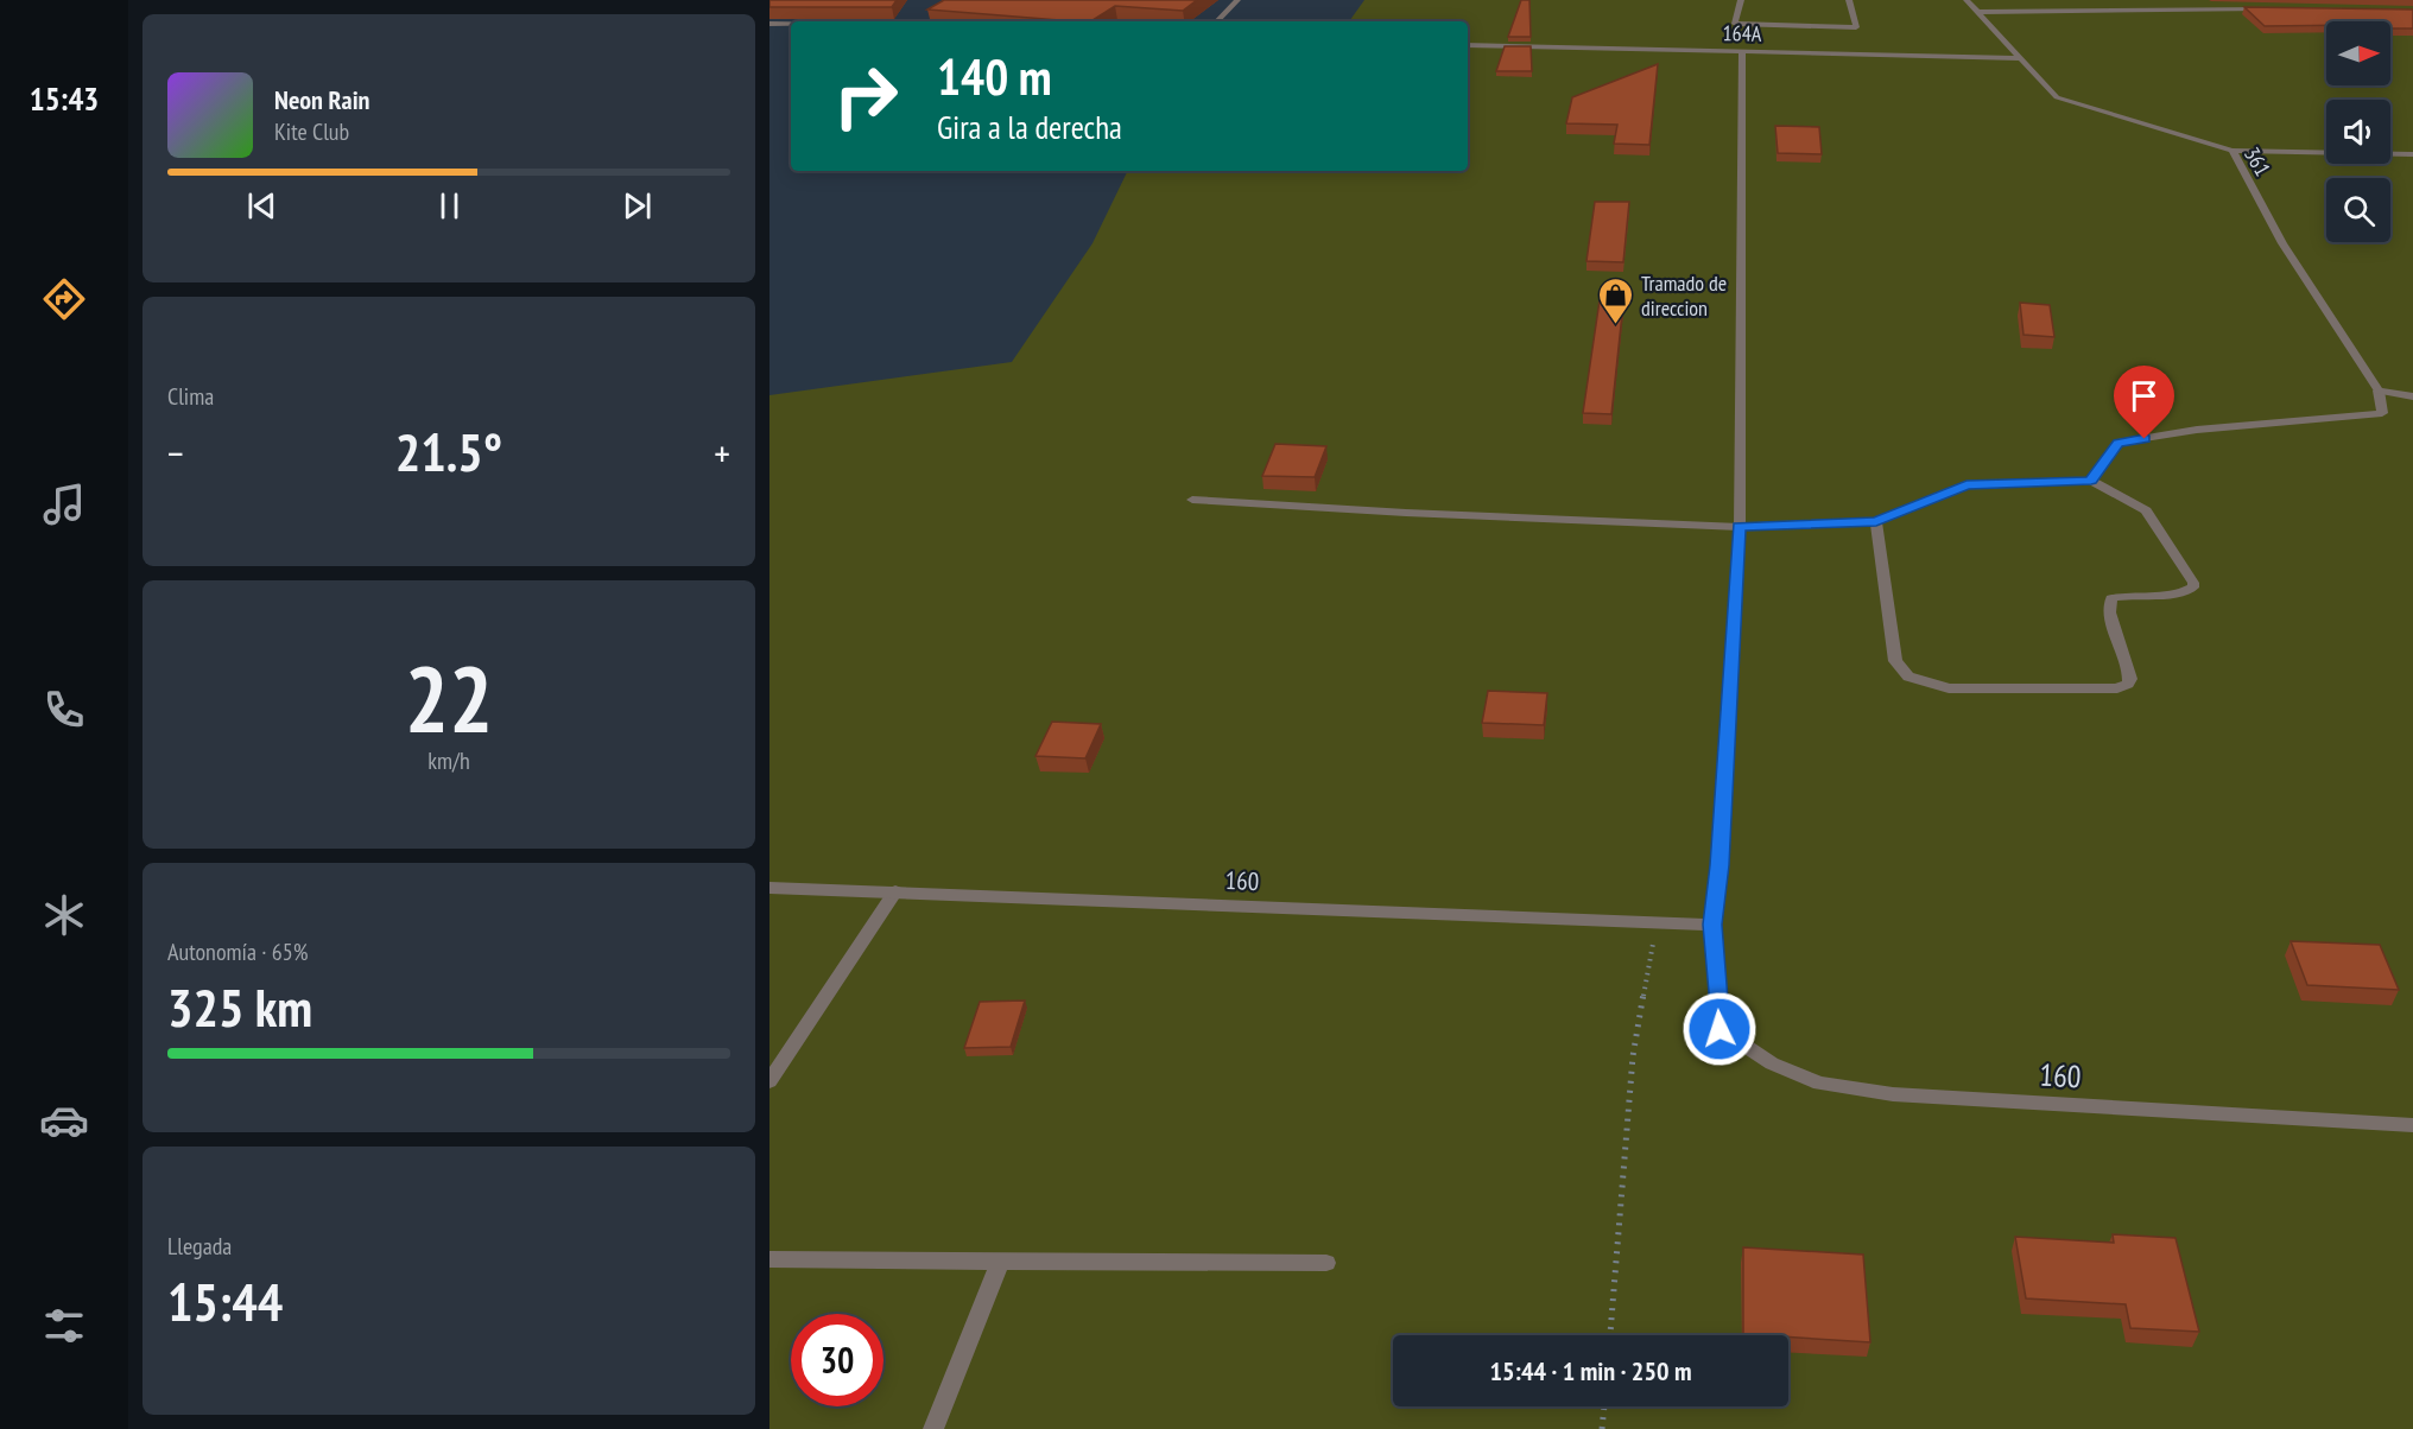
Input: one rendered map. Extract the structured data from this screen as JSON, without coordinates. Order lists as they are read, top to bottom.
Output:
{
  "streets": {
    "street": ["164A", "361", "160"]
  },
  "crossings": [
    ["164A", "361"]
  ],
  "places": {
    "shop": ["Tramado de direccion"]
  },
  "north": "right",
  "page": {
    "tabs": "15:43",
    "turn": ["140 m", "Gira a la derecha"],
    "song": ["Neon Rain", "Kite Club"],
    "tile": [
      "Clima",
      ["22", "km/h"],
      ["Autonomía · 65%", "325 km"],
      ["Llegada", "15:44"]
    ],
    "heat": ["−", "21.5°", "+"],
    "limit": "30",
    "trip": "15:44 · 1 min · 250 m"
  }
}
